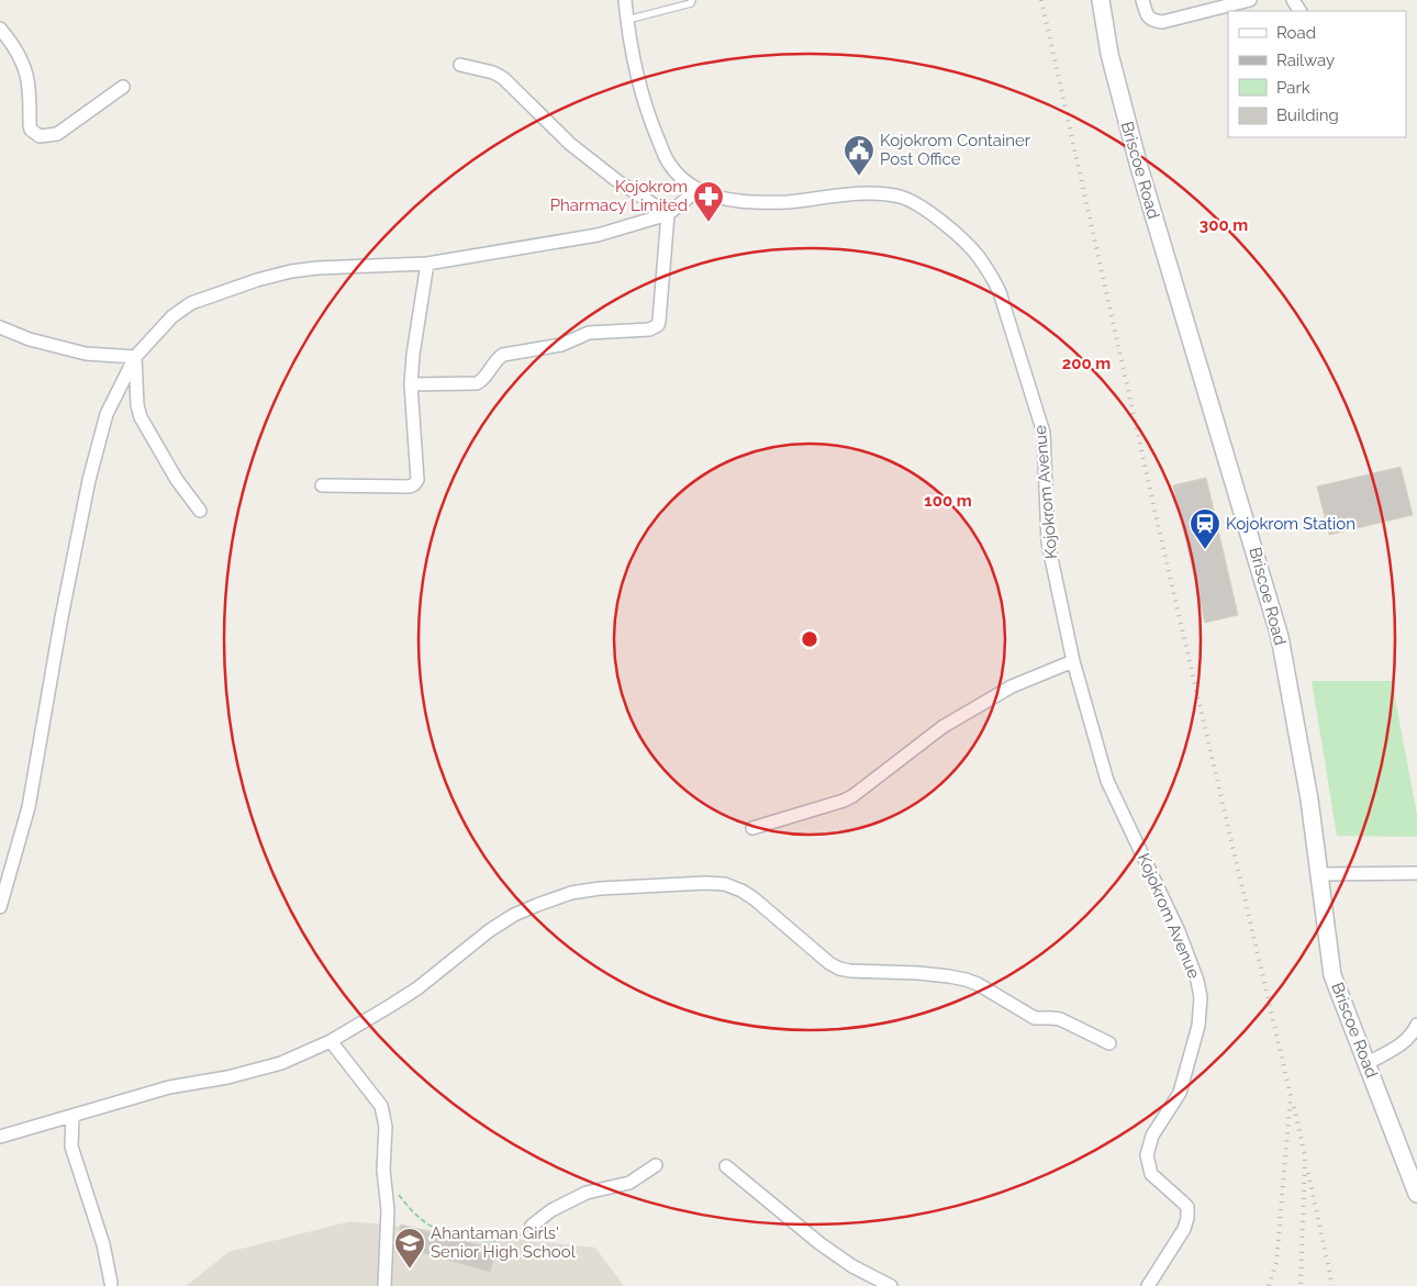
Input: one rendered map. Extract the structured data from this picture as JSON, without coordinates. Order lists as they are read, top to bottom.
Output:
{
  "streets": {
    "street": ["Briscoe Road", "Kojokrom Avenue"]
  },
  "places": {
    "public building": ["Kojokrom Container Post Office"],
    "pharmacy": ["Kojokrom Pharmacy Limited"],
    "station": ["Kojokrom Station"],
    "school or university": ["Ahantaman Girls' Senior High School"]
  },
  "legend": [
    "Road",
    "Railway",
    "Park",
    "Building"
  ],
  "rings": ["300 m", "200 m", "100 m"]
}
